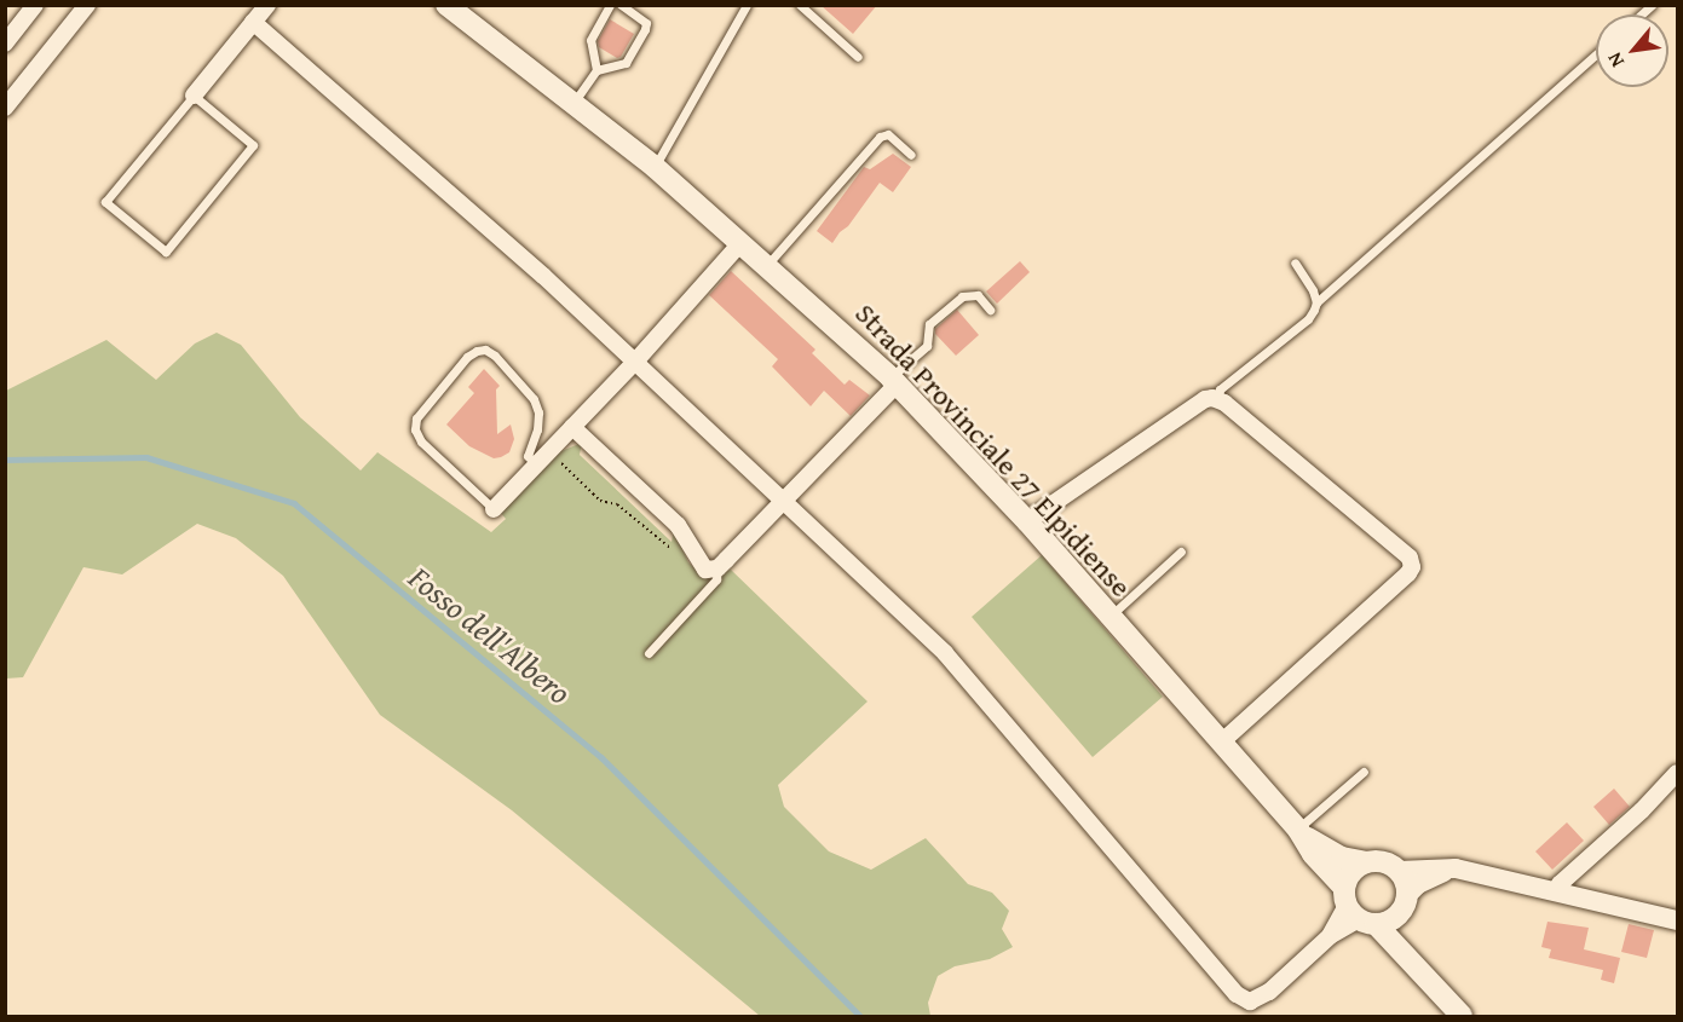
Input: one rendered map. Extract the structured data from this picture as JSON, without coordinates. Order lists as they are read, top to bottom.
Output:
{
  "streets": {
    "main road": ["Strada Provinciale 27 Elpidiense"]
  },
  "water": ["Fosso dell'Albero"],
  "north": "bottom left"
}
